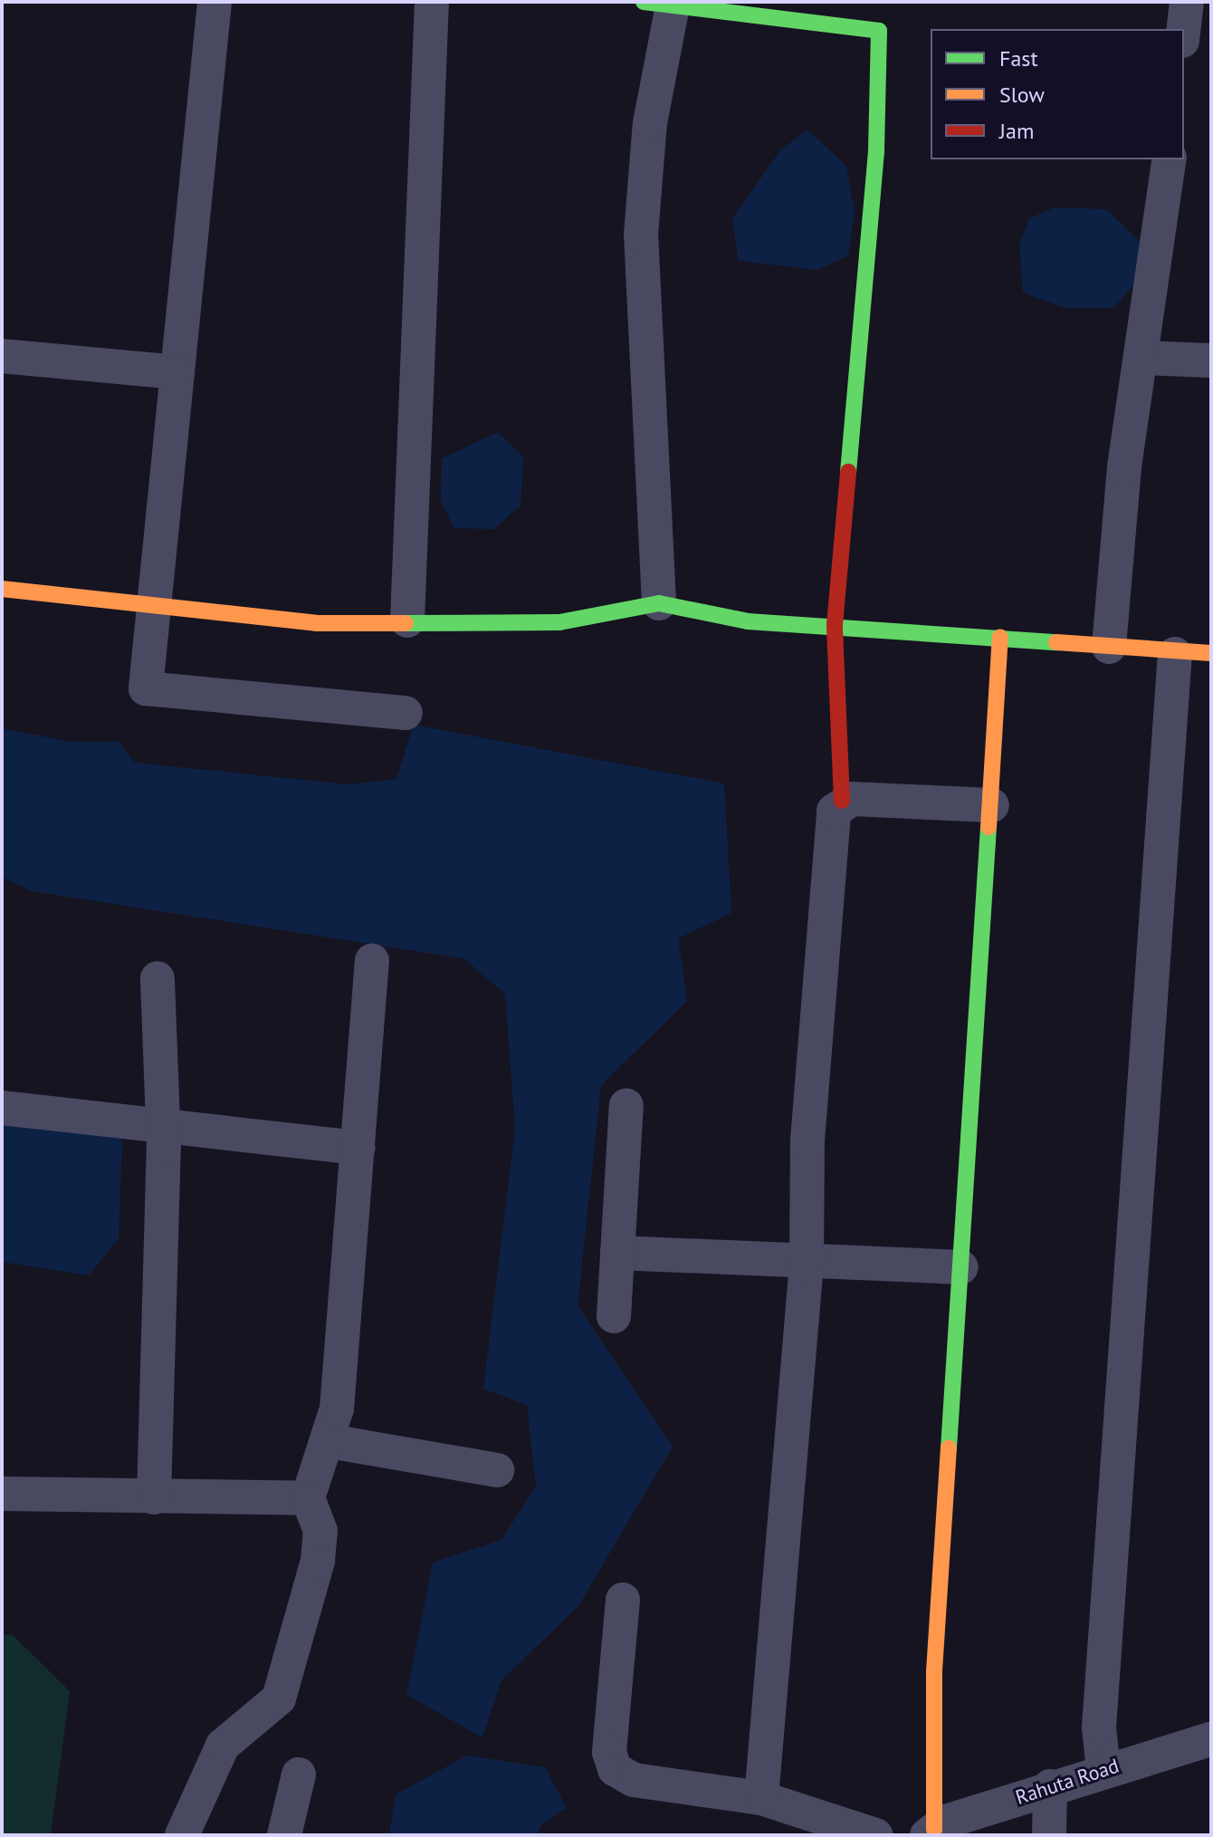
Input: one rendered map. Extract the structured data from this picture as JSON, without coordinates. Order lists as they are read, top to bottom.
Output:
{
  "streets": {
    "street": ["Rahuta Road"]
  },
  "legend": ["Fast", "Slow", "Jam"]
}
